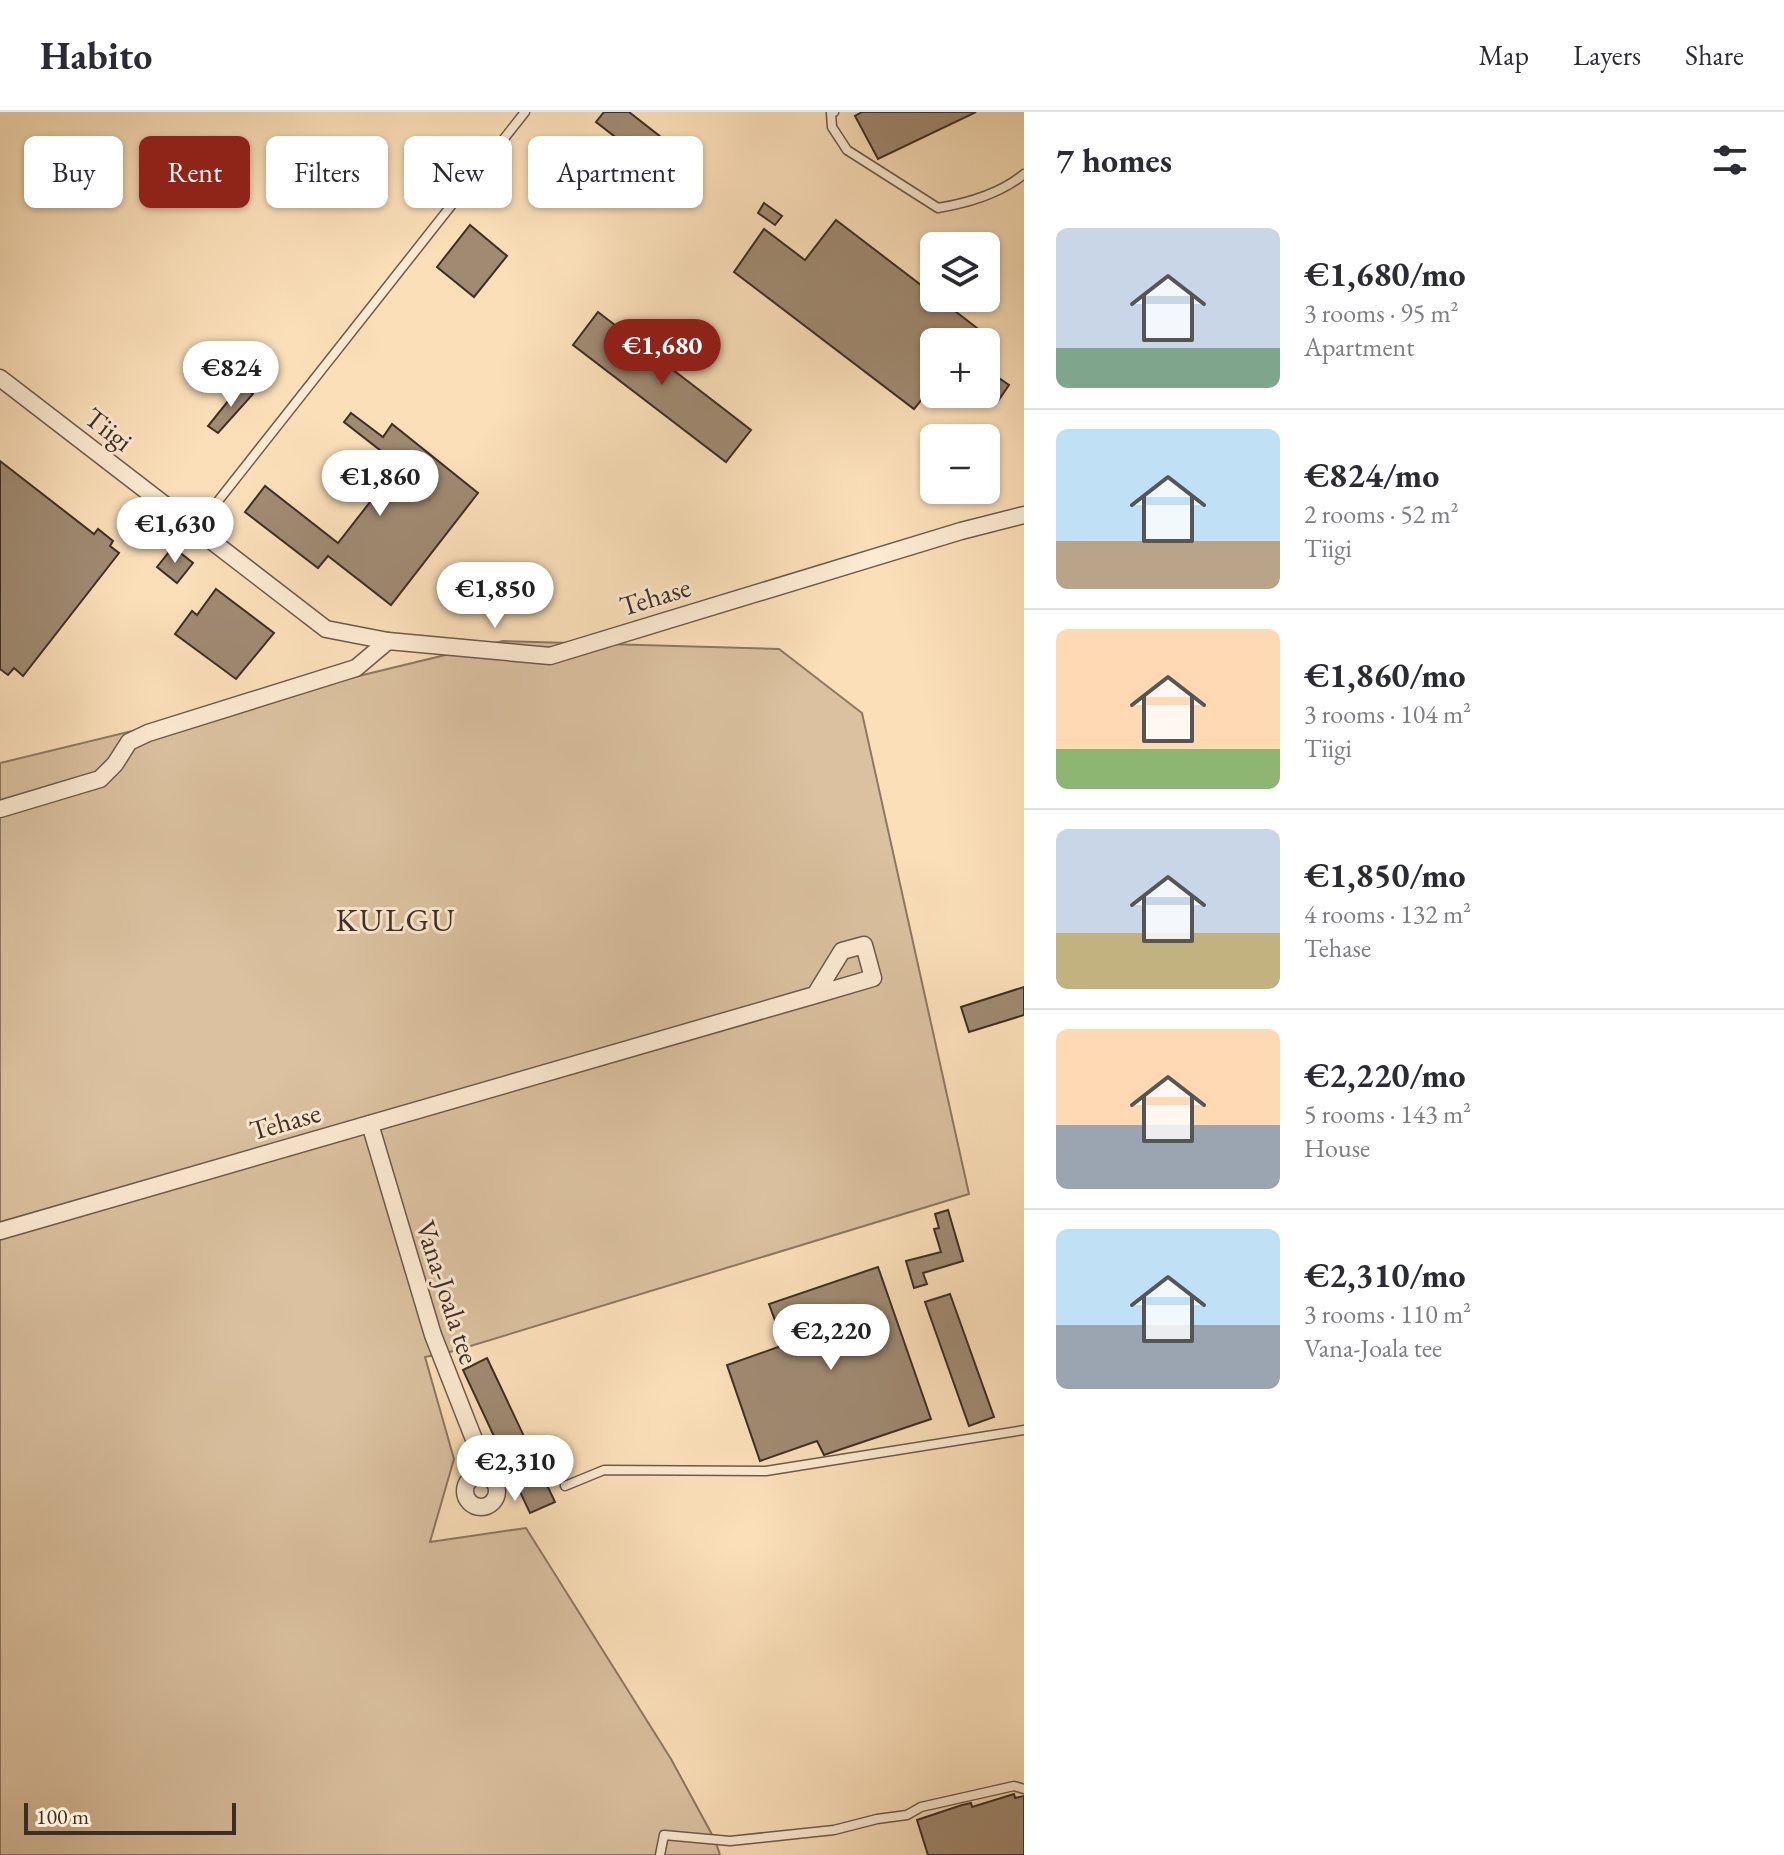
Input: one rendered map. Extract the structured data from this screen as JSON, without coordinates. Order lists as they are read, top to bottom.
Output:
{
  "streets": {
    "street": ["Tiigi", "Tehase", "Vana-Joala tee"]
  },
  "crossings": [
    ["Tiigi", "Tehase"],
    ["Tehase", "Vana-Joala tee"]
  ],
  "districts": ["KULGU"],
  "scale_bar": "100 m",
  "page": {
    "header": "Habito",
    "nav": ["Map", "Layers", "Share"],
    "heading": "7 homes",
    "chip": [
      "Buy",
      "Rent",
      "Filters",
      "New",
      "Apartment"
    ],
    "list": [
      {
        "name": "€1,680/mo",
        "note": "3 rooms · 95 m² · Apartment"
      },
      {
        "name": "€824/mo",
        "note": "2 rooms · 52 m² · Tiigi"
      },
      {
        "name": "€1,860/mo",
        "note": "3 rooms · 104 m² · Tiigi"
      },
      {
        "name": "€1,850/mo",
        "note": "4 rooms · 132 m² · Tehase"
      },
      {
        "name": "€2,220/mo",
        "note": "5 rooms · 143 m² · House"
      },
      {
        "name": "€2,310/mo",
        "note": "3 rooms · 110 m² · Vana-Joala tee"
      }
    ],
    "map_buttons": ["+", "−"],
    "price": [
      "€1,680",
      "€824",
      "€1,860",
      "€1,630",
      "€1,850",
      "€2,220",
      "€2,310"
    ],
    "scale": "100 m"
  }
}
